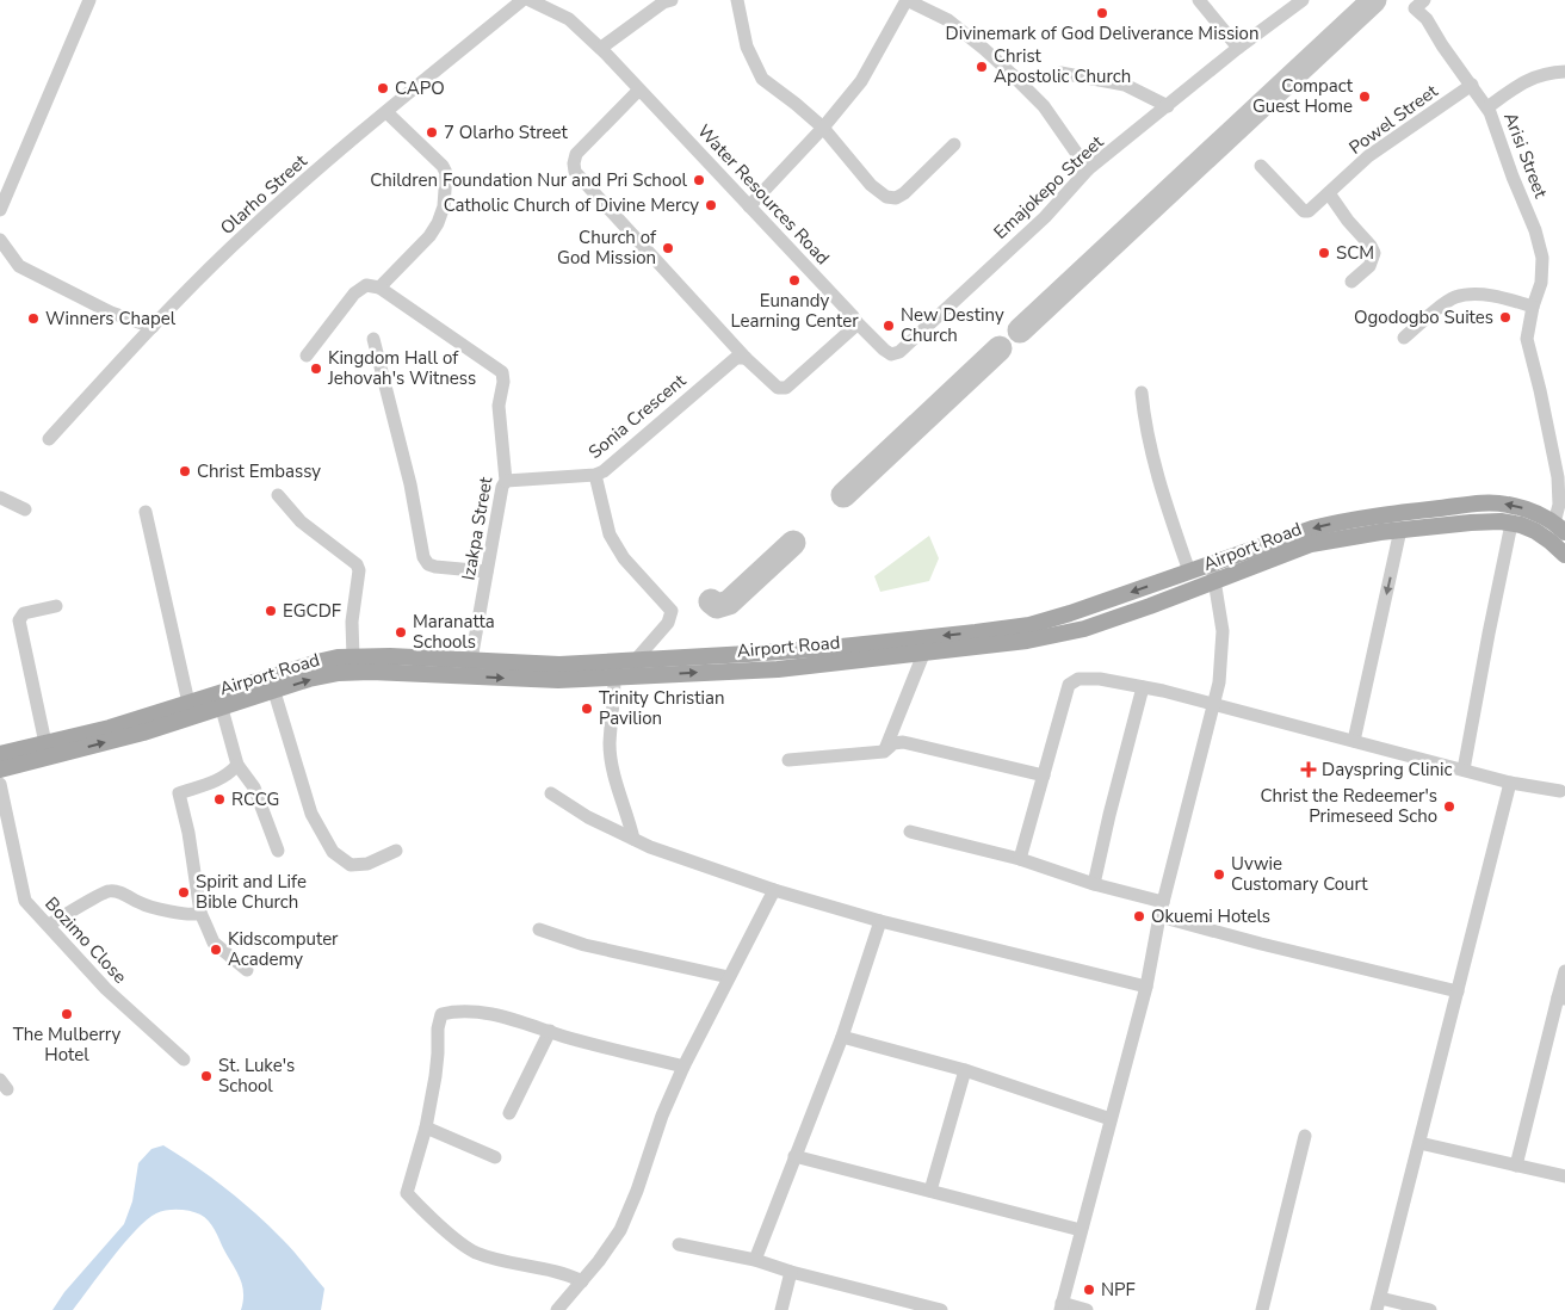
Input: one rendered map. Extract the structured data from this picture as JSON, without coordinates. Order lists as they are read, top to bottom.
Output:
{
  "streets": {
    "main road": ["Airport Road"],
    "street": [
      "Powel Street",
      "Arisi Street",
      "Emajokepo Street",
      "Olarho Street",
      "Water Resources Road",
      "Sonia Crescent",
      "Izakpa Street",
      "Bozimo Close"
    ]
  },
  "crossings": [
    ["Powel Street", "Arisi Street"],
    ["Arisi Street", "Airport Road"],
    ["Emajokepo Street", "Water Resources Road"],
    ["Sonia Crescent", "Izakpa Street"],
    ["Izakpa Street", "Airport Road"]
  ],
  "places": {
    "other": [
      "Divinemark of God Deliverance Mission",
      "Christ Apostolic Church",
      "CAPO",
      "Compact Guest Home",
      "7 Olarho Street",
      "Children Foundation Nur and Pri School",
      "Catholic Church of Divine Mercy",
      "Church of God Mission",
      "SCM",
      "Eunandy Learning Center",
      "Ogodogbo Suites",
      "Winners Chapel",
      "New Destiny Church",
      "Kingdom Hall of Jehovah's Witness",
      "Christ Embassy",
      "EGCDF",
      "Maranatta Schools",
      "Trinity Christian Pavilion",
      "RCCG",
      "Christ the Redeemer's Primeseed Scho",
      "Uvwie Customary Court",
      "Spirit and Life Bible Church",
      "Okuemi Hotels",
      "Kidscomputer Academy",
      "The Mulberry Hotel",
      "St. Luke's School",
      "NPF"
    ],
    "health": ["Dayspring Clinic"]
  }
}
